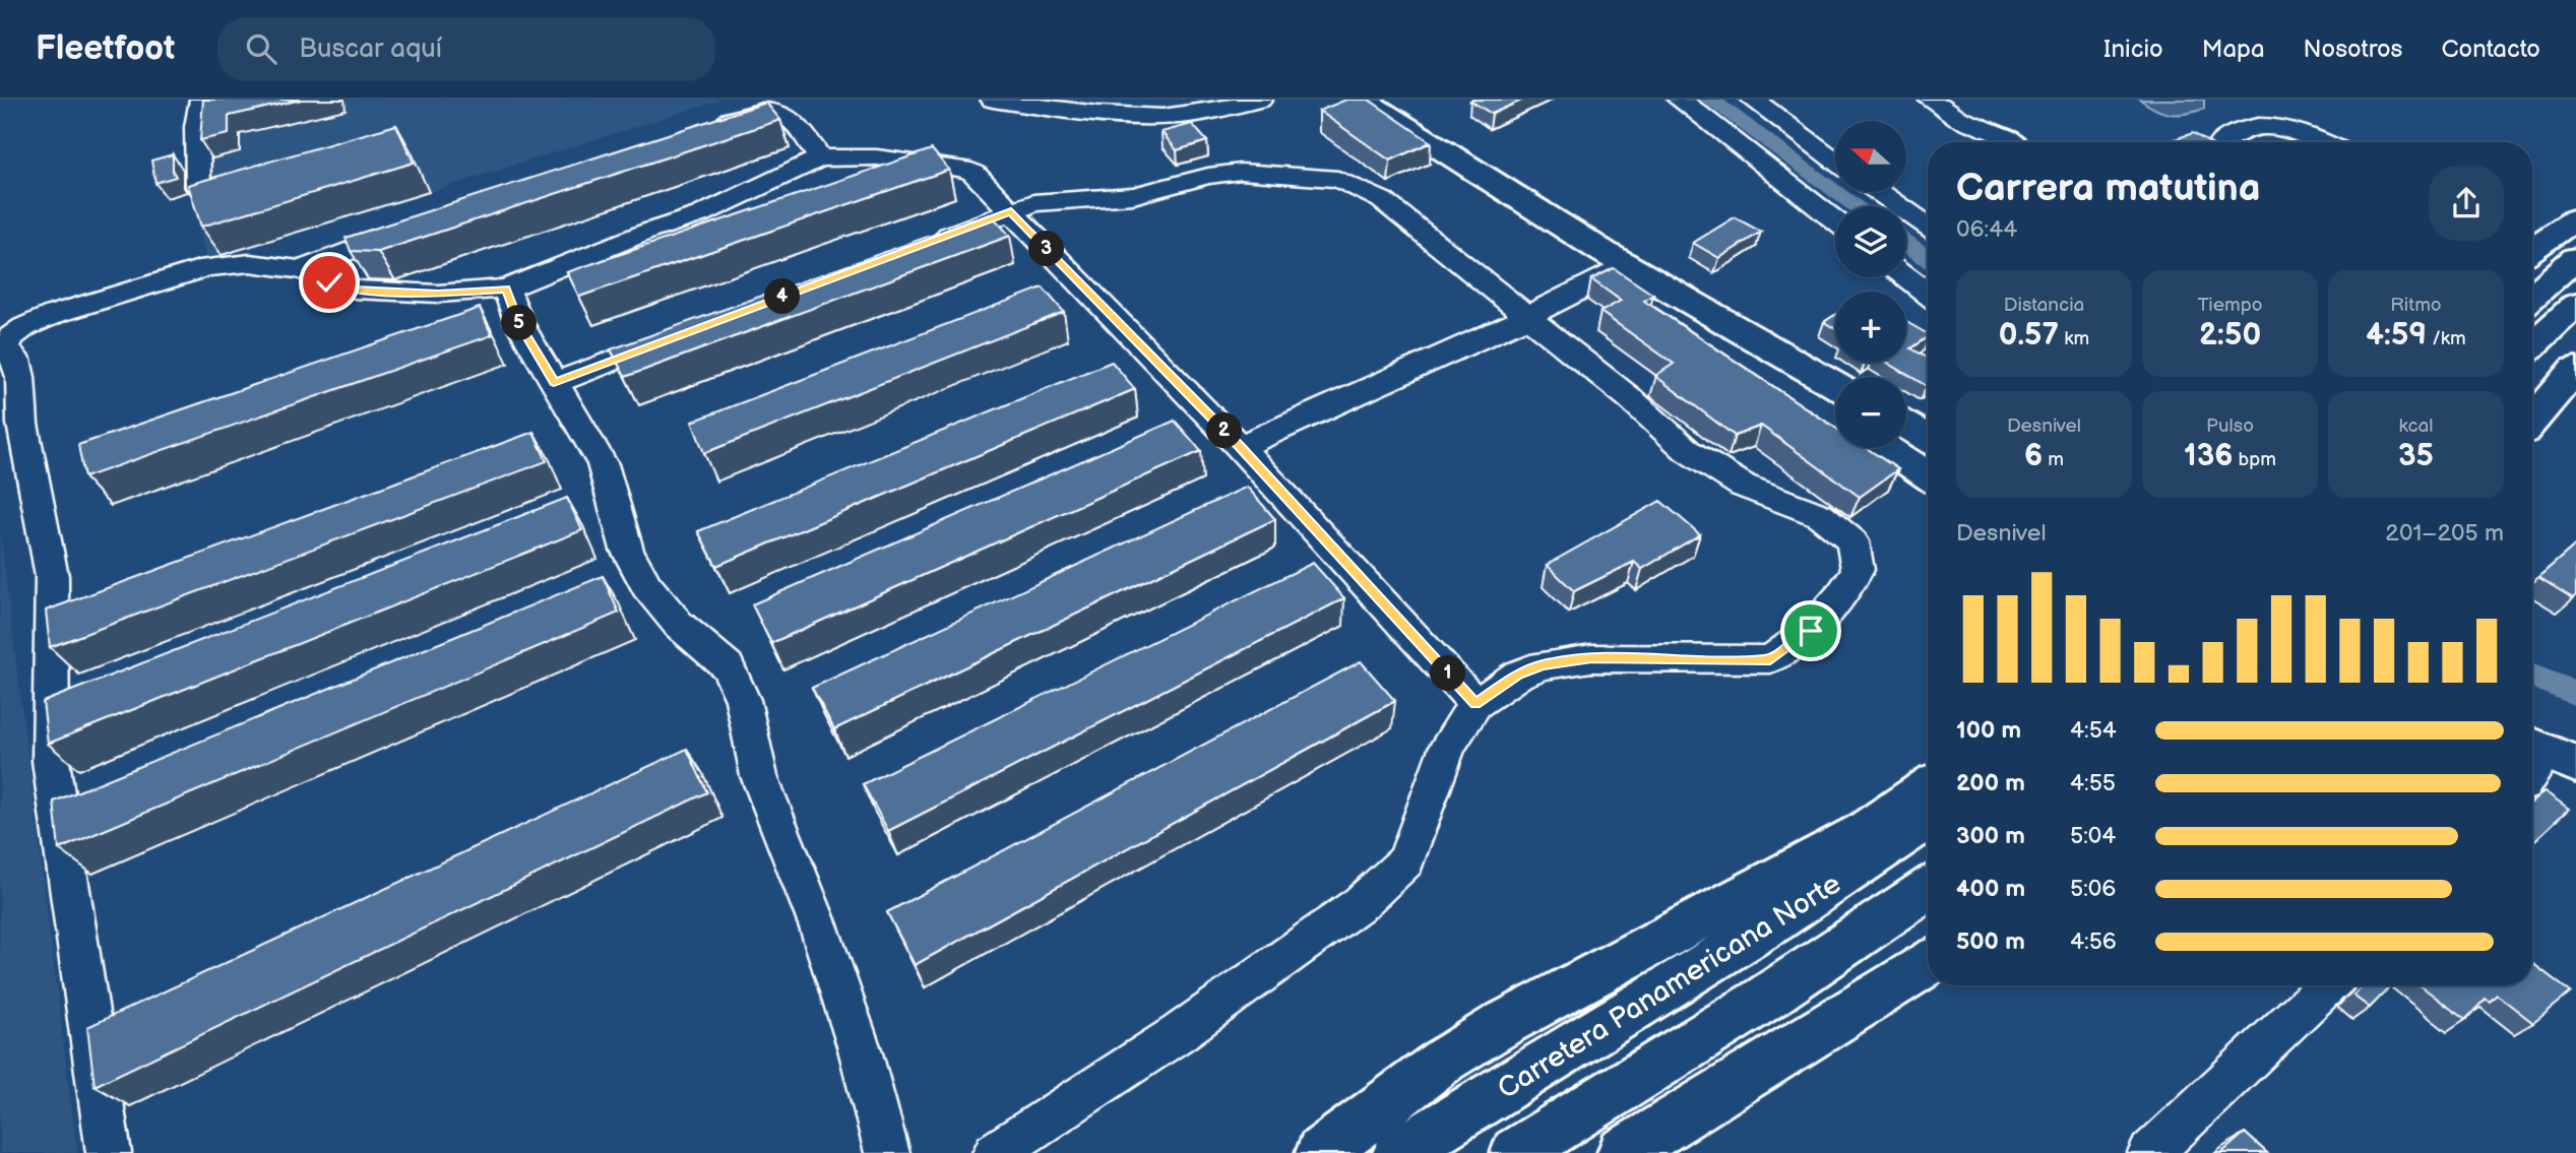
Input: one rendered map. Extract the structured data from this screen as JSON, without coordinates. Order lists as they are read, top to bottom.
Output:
{
  "streets": {
    "main road": ["Carretera Panamericana Norte"]
  },
  "north": "left",
  "page": {
    "header": "Fleetfoot",
    "search": "Buscar aquí",
    "nav": [
      "Inicio",
      "Mapa",
      "Nosotros",
      "Contacto"
    ],
    "map_buttons": ["+", "−"],
    "heading": ["Carrera matutina", "06:44"],
    "pins": [
      "3",
      "4",
      "5",
      "2",
      "1"
    ],
    "stats": [
      ["Distancia", "0.57 km"],
      ["Tiempo", "2:50"],
      ["Ritmo", "4:59 /km"],
      ["Desnivel", "6 m"],
      ["Pulso", "136 bpm"],
      ["kcal", "35"]
    ],
    "chart": ["Desnivel", "201–205 m"],
    "list": [
      {
        "name": "100 m",
        "note": "4:54"
      },
      {
        "name": "200 m",
        "note": "4:55"
      },
      {
        "name": "300 m",
        "note": "5:04"
      },
      {
        "name": "400 m",
        "note": "5:06"
      },
      {
        "name": "500 m",
        "note": "4:56"
      }
    ]
  }
}
